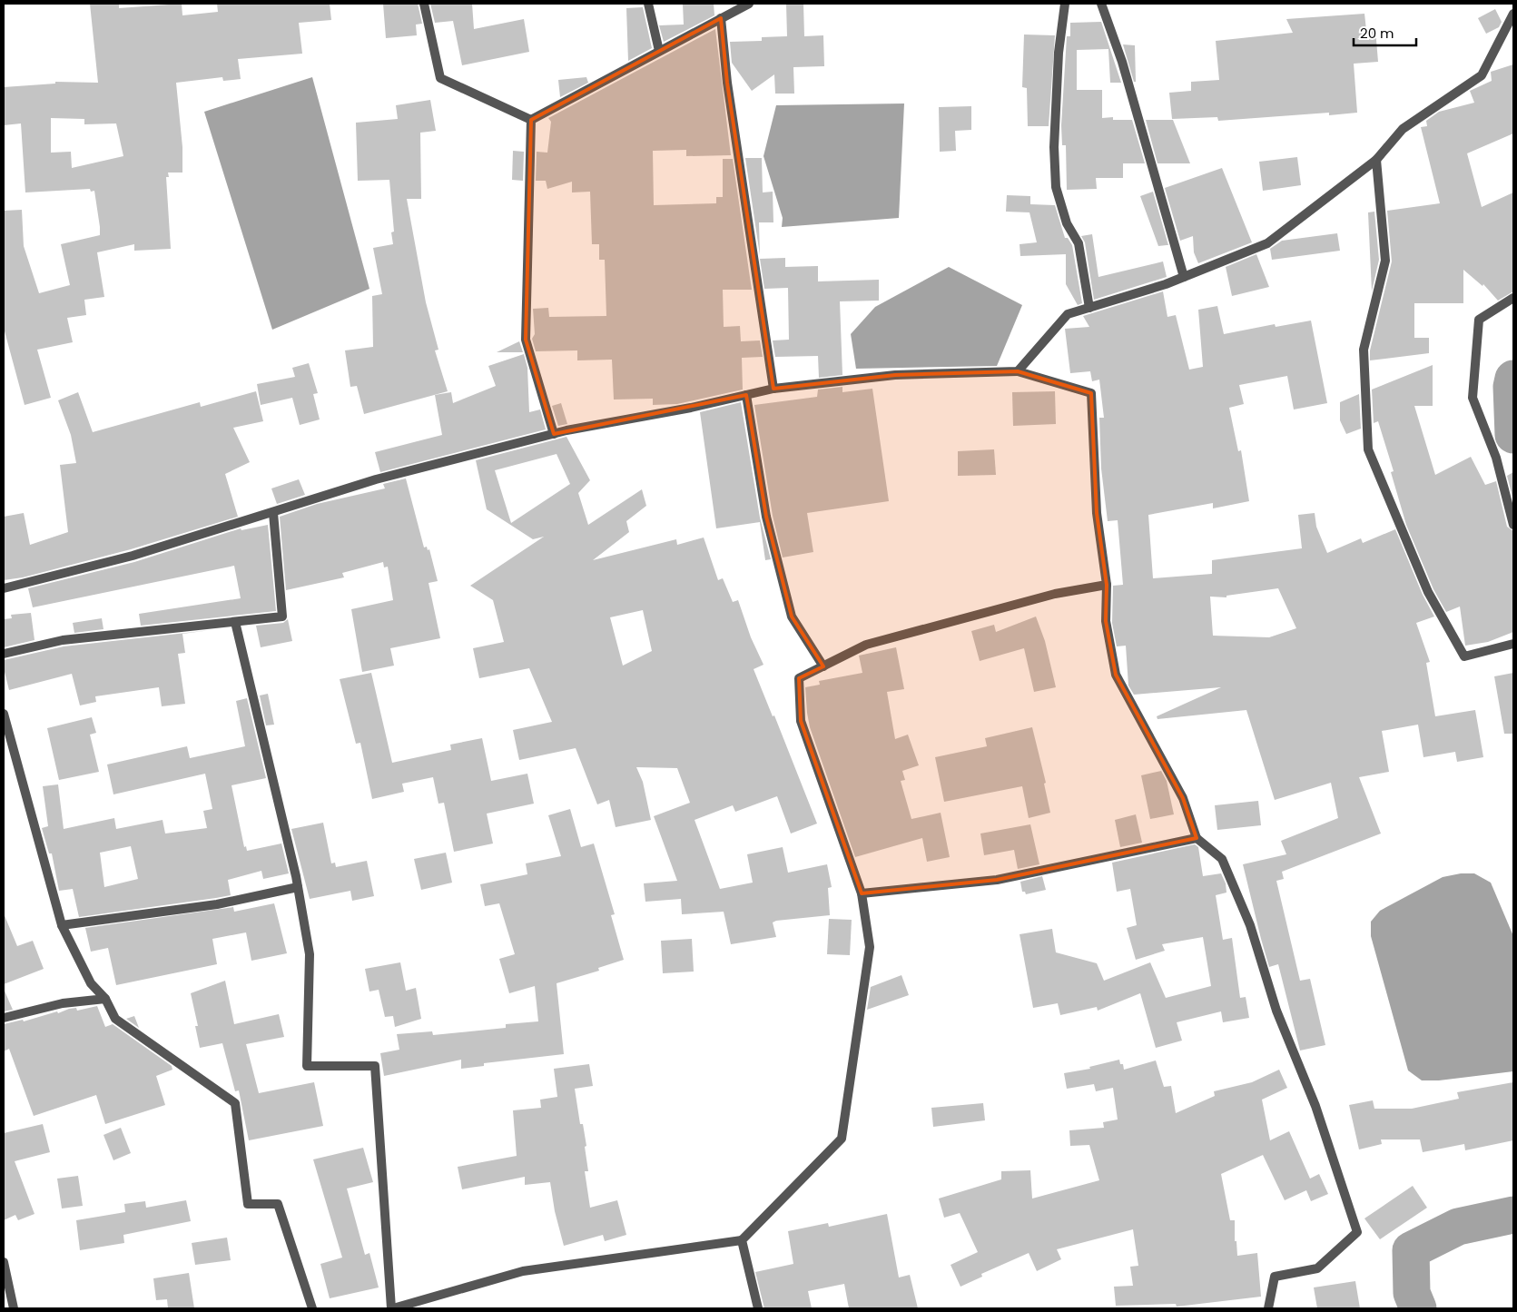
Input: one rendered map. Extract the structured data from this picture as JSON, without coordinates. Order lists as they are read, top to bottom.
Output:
{
  "scale_bar": "20 m"
}
